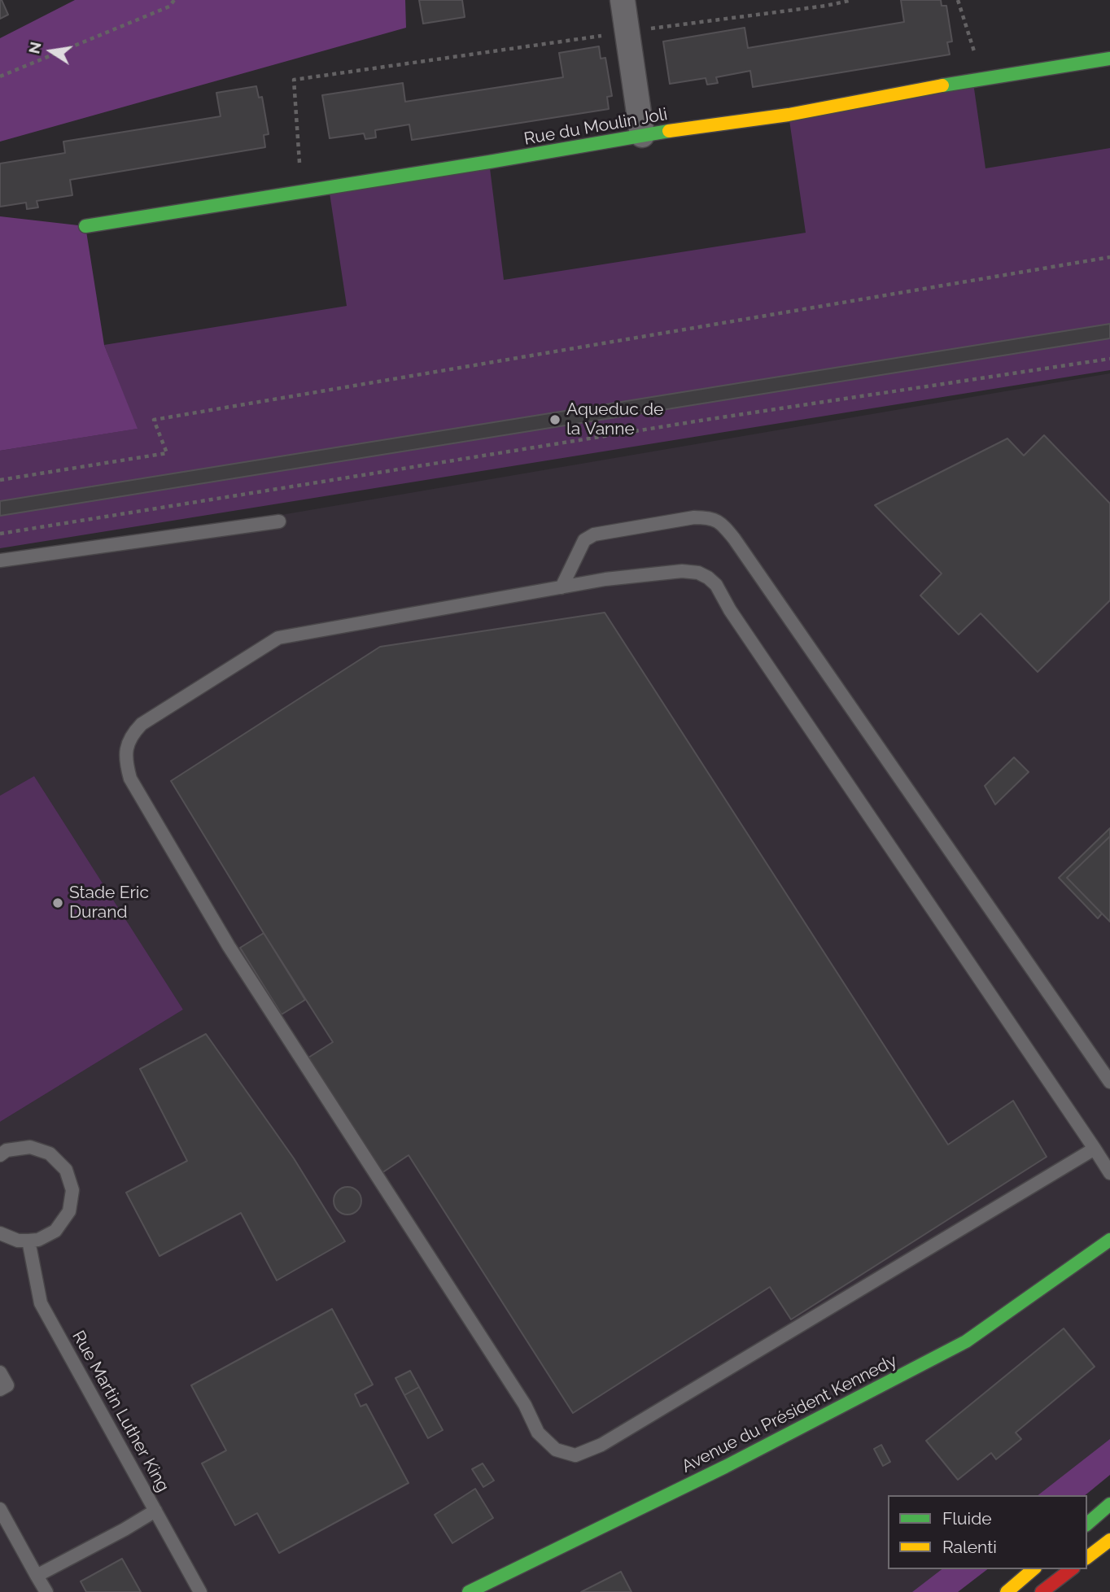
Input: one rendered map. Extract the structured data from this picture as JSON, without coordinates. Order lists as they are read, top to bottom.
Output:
{
  "streets": {
    "main road": ["Rue du Moulin Joli", "Avenue du Président Kennedy"],
    "lane": ["Rue Martin Luther King"]
  },
  "places": ["Aqueduc de la Vanne", "Stade Eric Durand"],
  "legend": ["Fluide", "Ralenti"],
  "north": "left"
}
